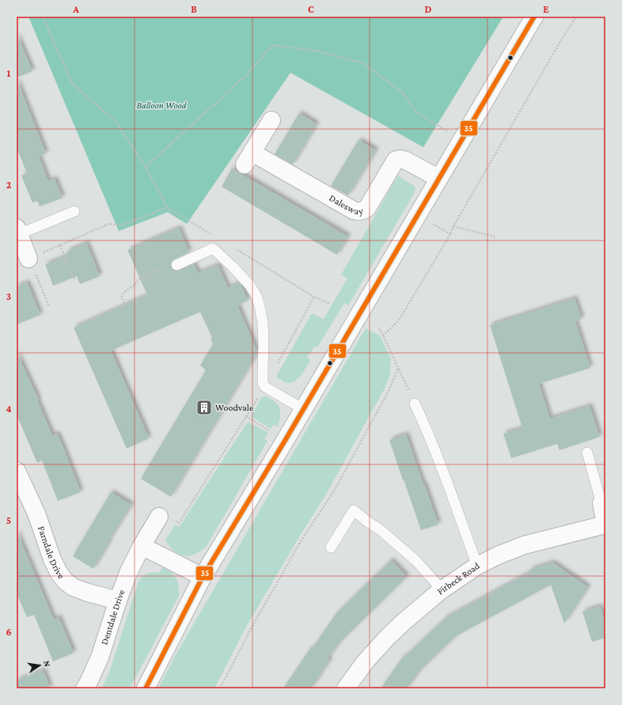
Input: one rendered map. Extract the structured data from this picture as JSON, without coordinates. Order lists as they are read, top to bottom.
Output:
{
  "streets": {
    "street": [
      "Dalesway",
      "Farndale Drive",
      "Firbeck Road",
      "Dentdale Drive"
    ]
  },
  "crossings": [
    ["Farndale Drive", "Dentdale Drive"]
  ],
  "parks": ["Balloon Wood"],
  "places": {
    "building": ["Woodvale"]
  },
  "lines": ["transit line 35"],
  "north": "right",
  "grid": {
    "columns": [
      "A",
      "B",
      "C",
      "D",
      "E"
    ],
    "rows": [
      "1",
      "2",
      "3",
      "4",
      "5",
      "6"
    ]
  }
}
